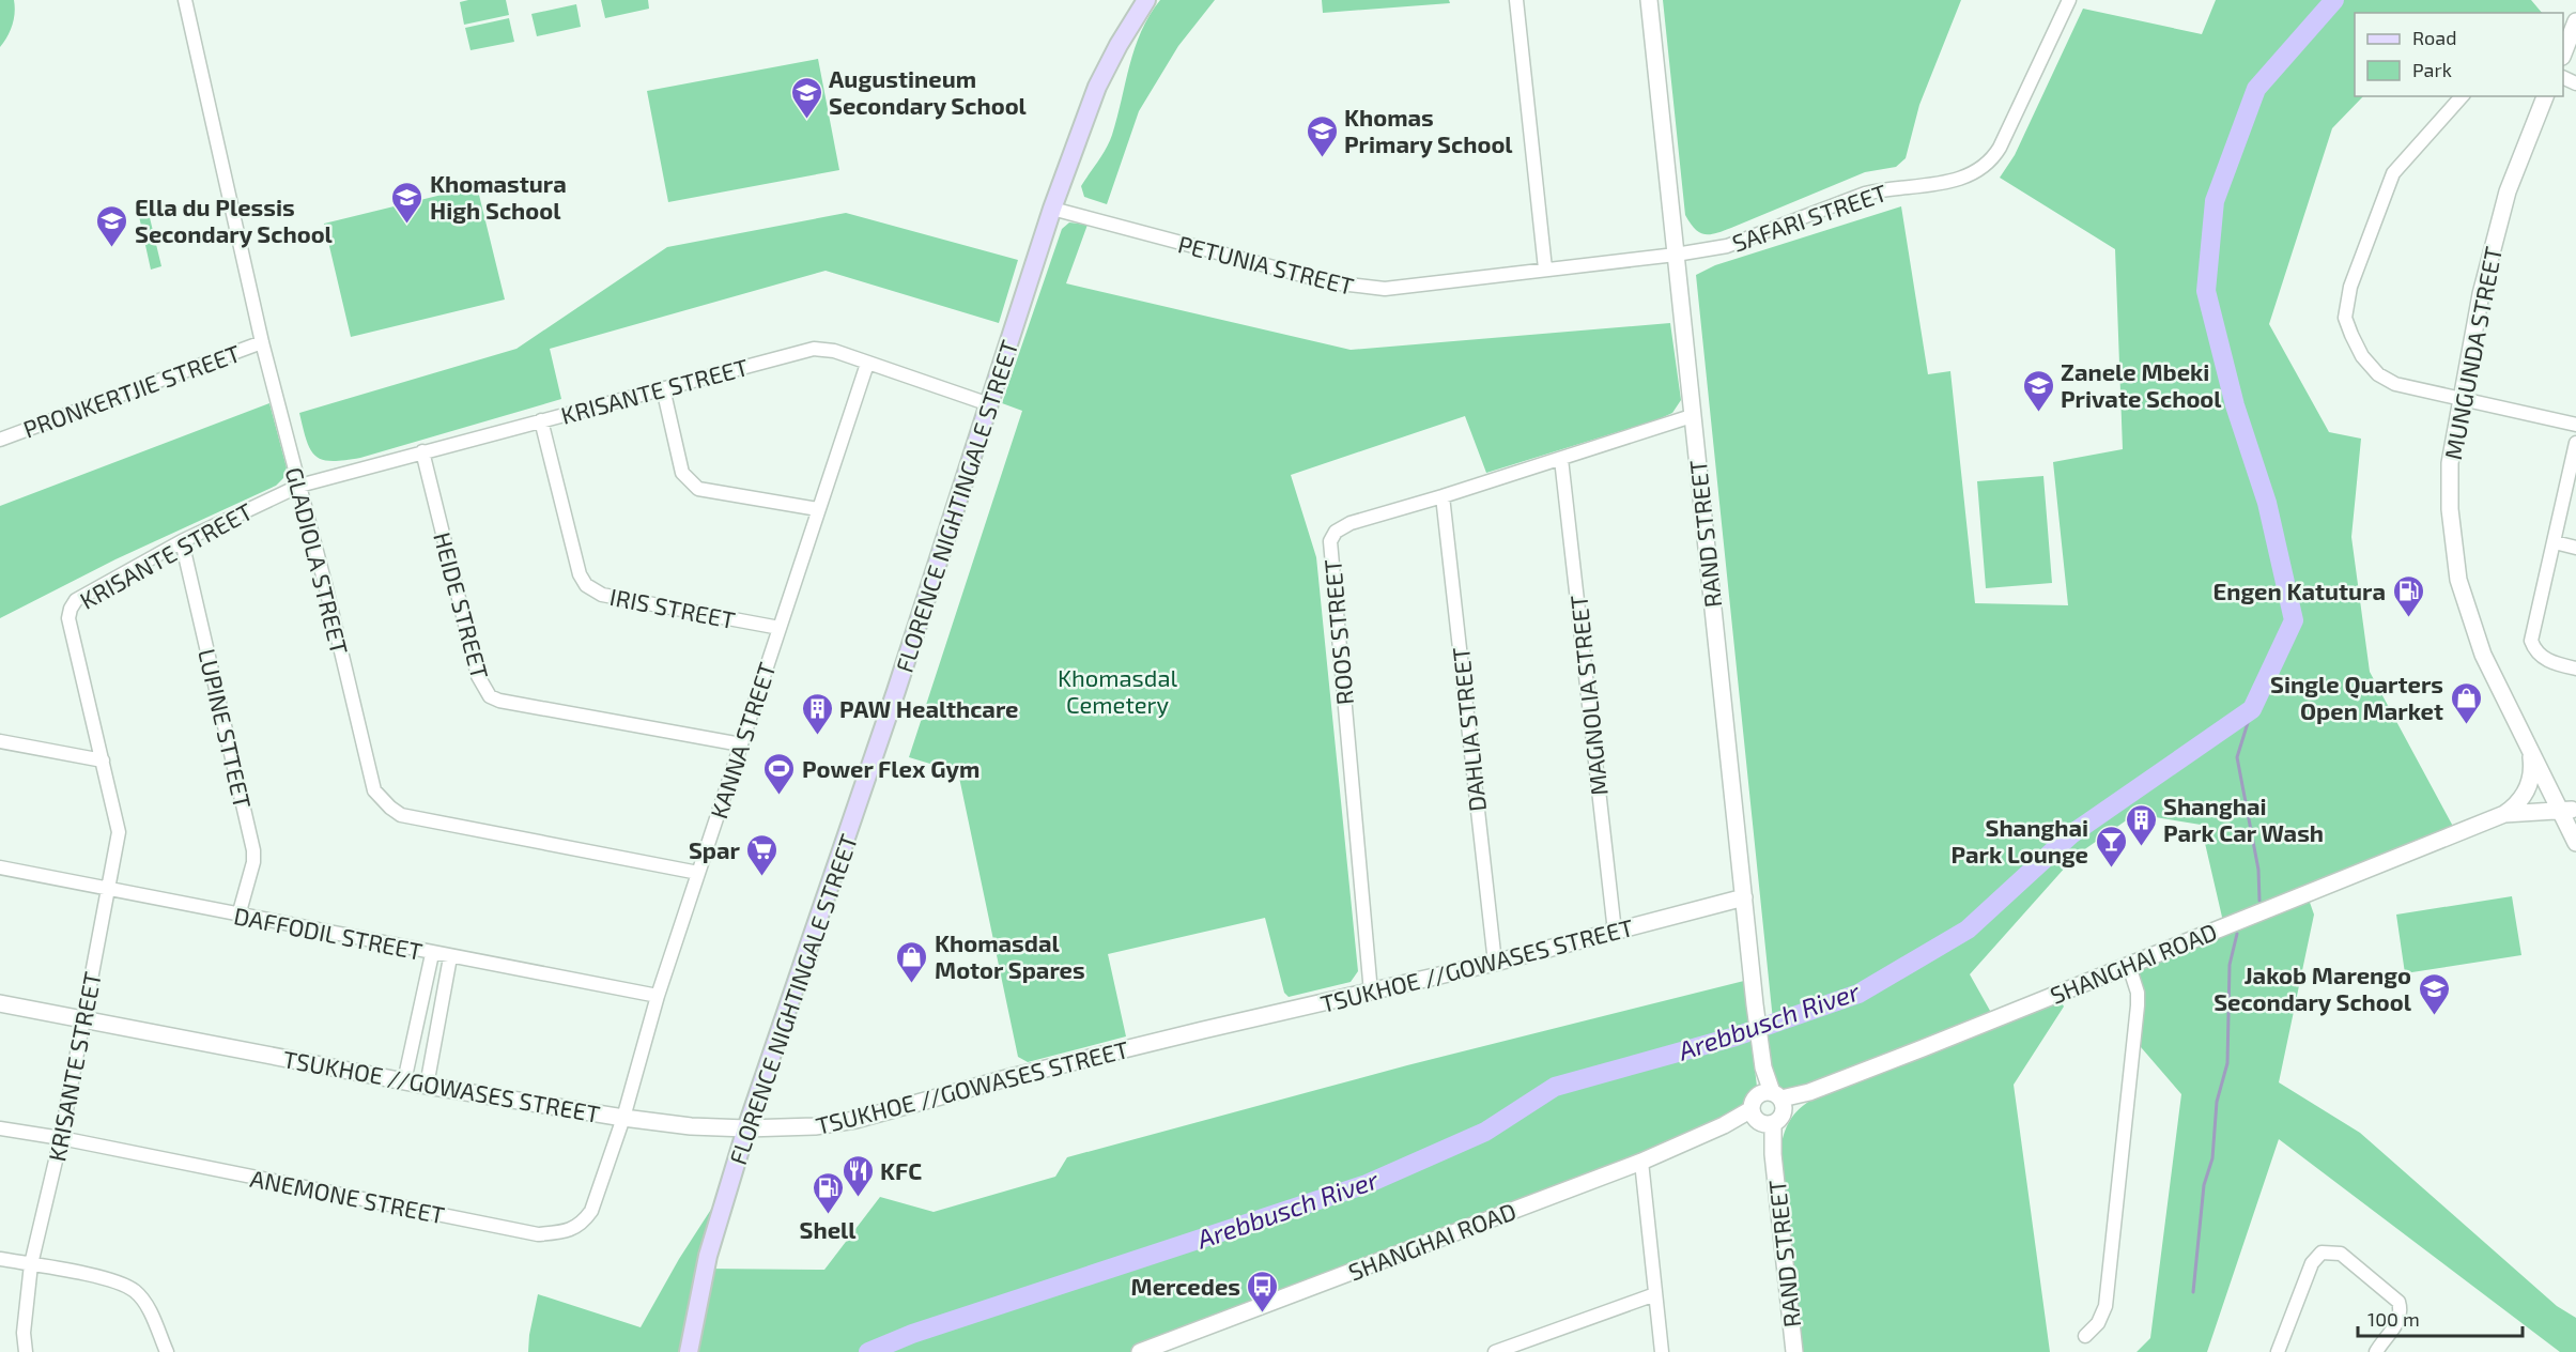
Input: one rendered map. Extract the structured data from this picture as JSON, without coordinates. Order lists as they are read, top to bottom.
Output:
{
  "streets": {
    "main road": ["FLORENCE NIGHTINGALE STREET"],
    "street": [
      "SAFARI STREET",
      "PETUNIA STREET",
      "MUNGUNDA STREET",
      "PRONKERTJIE STREET",
      "KRISANTE STREET",
      "RAND STREET",
      "GLADIOLA STREET",
      "HEIDE STREET",
      "IRIS STREET",
      "ROOS STREET",
      "MAGNOLIA STREET",
      "LUPINE STTEET",
      "DAHLIA STREET",
      "KANNA STREET",
      "DAFFODIL STREET",
      "SHANGHAI ROAD",
      "TSUKHOE //GOWASES STREET",
      "ANEMONE STREET"
    ]
  },
  "crossings": [
    ["SAFARI STREET", "PETUNIA STREET"],
    ["SAFARI STREET", "RAND STREET"],
    ["PETUNIA STREET", "FLORENCE NIGHTINGALE STREET"],
    ["PETUNIA STREET", "RAND STREET"],
    ["MUNGUNDA STREET", "SHANGHAI ROAD"],
    ["PRONKERTJIE STREET", "GLADIOLA STREET"],
    ["KRISANTE STREET", "FLORENCE NIGHTINGALE STREET"],
    ["KRISANTE STREET", "GLADIOLA STREET"],
    ["KRISANTE STREET", "HEIDE STREET"],
    ["KRISANTE STREET", "IRIS STREET"],
    ["KRISANTE STREET", "LUPINE STTEET"],
    ["KRISANTE STREET", "KANNA STREET"],
    ["KRISANTE STREET", "DAFFODIL STREET"],
    ["KRISANTE STREET", "TSUKHOE //GOWASES STREET"],
    ["KRISANTE STREET", "ANEMONE STREET"],
    ["FLORENCE NIGHTINGALE STREET", "TSUKHOE //GOWASES STREET"],
    ["RAND STREET", "ROOS STREET"],
    ["RAND STREET", "SHANGHAI ROAD"],
    ["RAND STREET", "TSUKHOE //GOWASES STREET"],
    ["GLADIOLA STREET", "KANNA STREET"],
    ["HEIDE STREET", "KANNA STREET"],
    ["IRIS STREET", "KANNA STREET"],
    ["ROOS STREET", "MAGNOLIA STREET"],
    ["ROOS STREET", "DAHLIA STREET"],
    ["ROOS STREET", "TSUKHOE //GOWASES STREET"],
    ["MAGNOLIA STREET", "TSUKHOE //GOWASES STREET"],
    ["LUPINE STTEET", "DAFFODIL STREET"],
    ["DAHLIA STREET", "TSUKHOE //GOWASES STREET"],
    ["KANNA STREET", "DAFFODIL STREET"],
    ["KANNA STREET", "TSUKHOE //GOWASES STREET"],
    ["KANNA STREET", "ANEMONE STREET"],
    ["TSUKHOE //GOWASES STREET", "ANEMONE STREET"]
  ],
  "water": ["Arebbusch River"],
  "parks": ["Khomasdal Cemetery"],
  "places": {
    "school or university": [
      "Augustineum Secondary School",
      "Khomas Primary School",
      "Khomastura High School",
      "Ella du Plessis Secondary School",
      "Zanele Mbeki Private School",
      "Jakob Marengo Secondary School"
    ],
    "fuel station": ["Engen Katutura", "Shell"],
    "shop": ["Single Quarters Open Market", "Khomasdal Motor Spares"],
    "building": ["PAW Healthcare", "Shanghai Park Car Wash"],
    "sports": ["Power Flex Gym"],
    "bar": ["Shanghai Park Lounge"],
    "supermarket": ["Spar"],
    "restaurant": ["KFC"],
    "bus stop": ["Mercedes"]
  },
  "legend": ["Road", "Park"],
  "scale_bar": "100 m"
}
